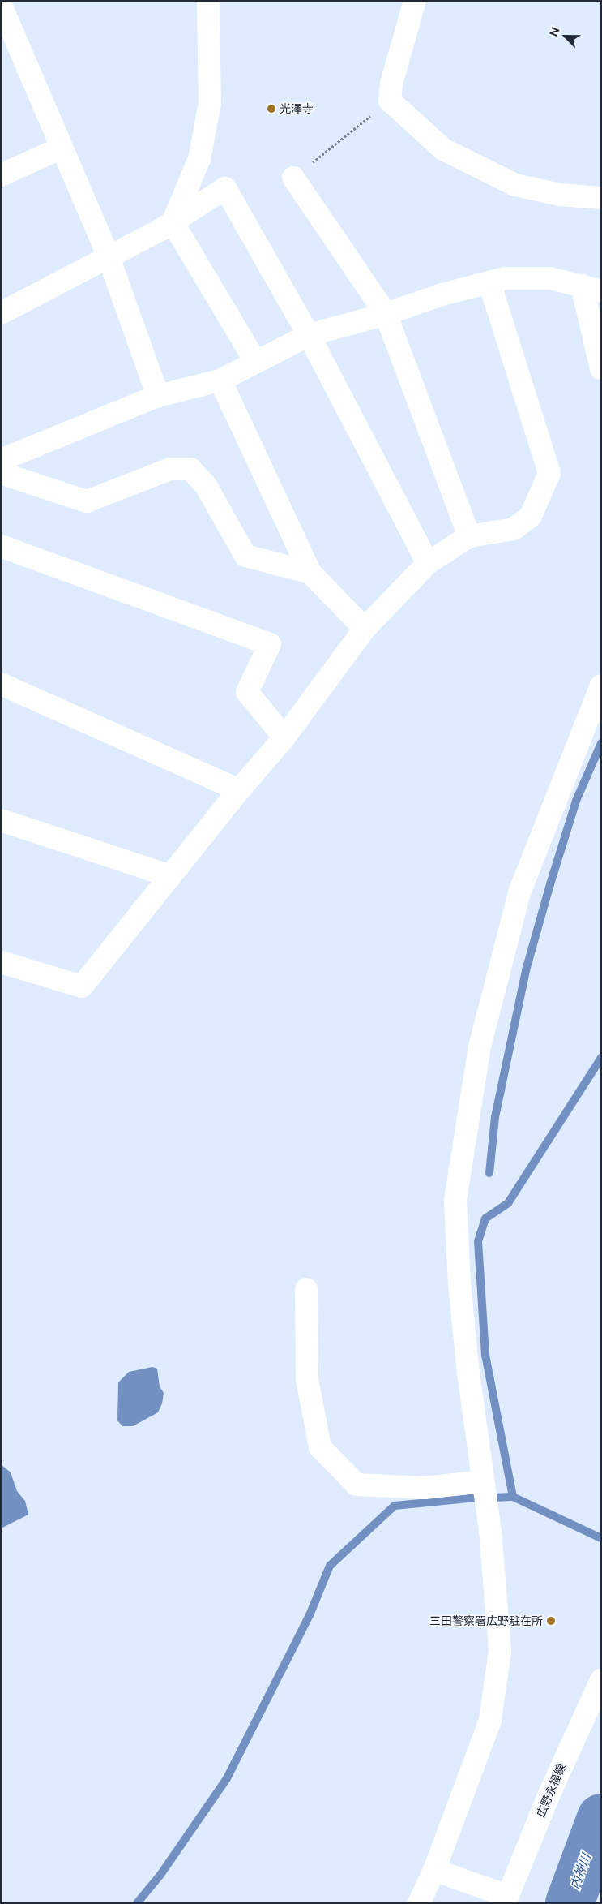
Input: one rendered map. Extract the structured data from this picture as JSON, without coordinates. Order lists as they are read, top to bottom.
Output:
{
  "streets": {
    "street": ["広野永福線"]
  },
  "water": ["内神川"],
  "places": ["光澤寺", "三田警察署広野駐在所"],
  "north": "top left"
}
